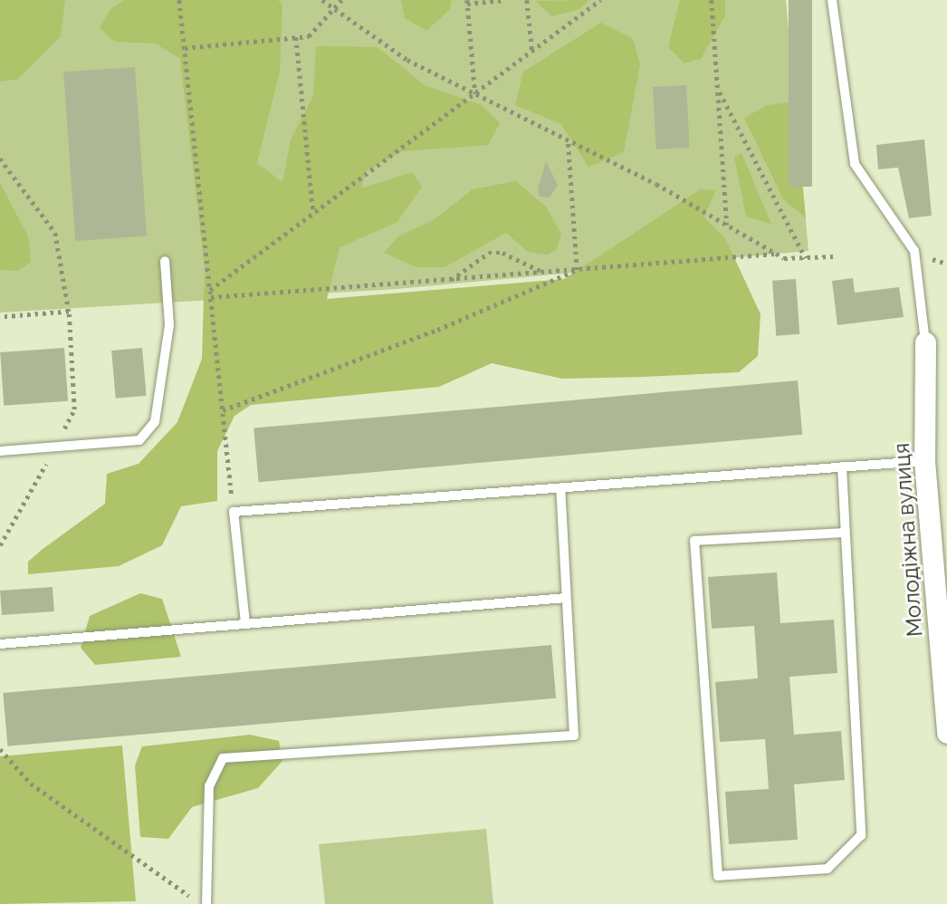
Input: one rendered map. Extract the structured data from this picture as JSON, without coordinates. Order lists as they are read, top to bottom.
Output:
{
  "streets": {
    "street": ["Молодіжна вулиця"]
  }
}
